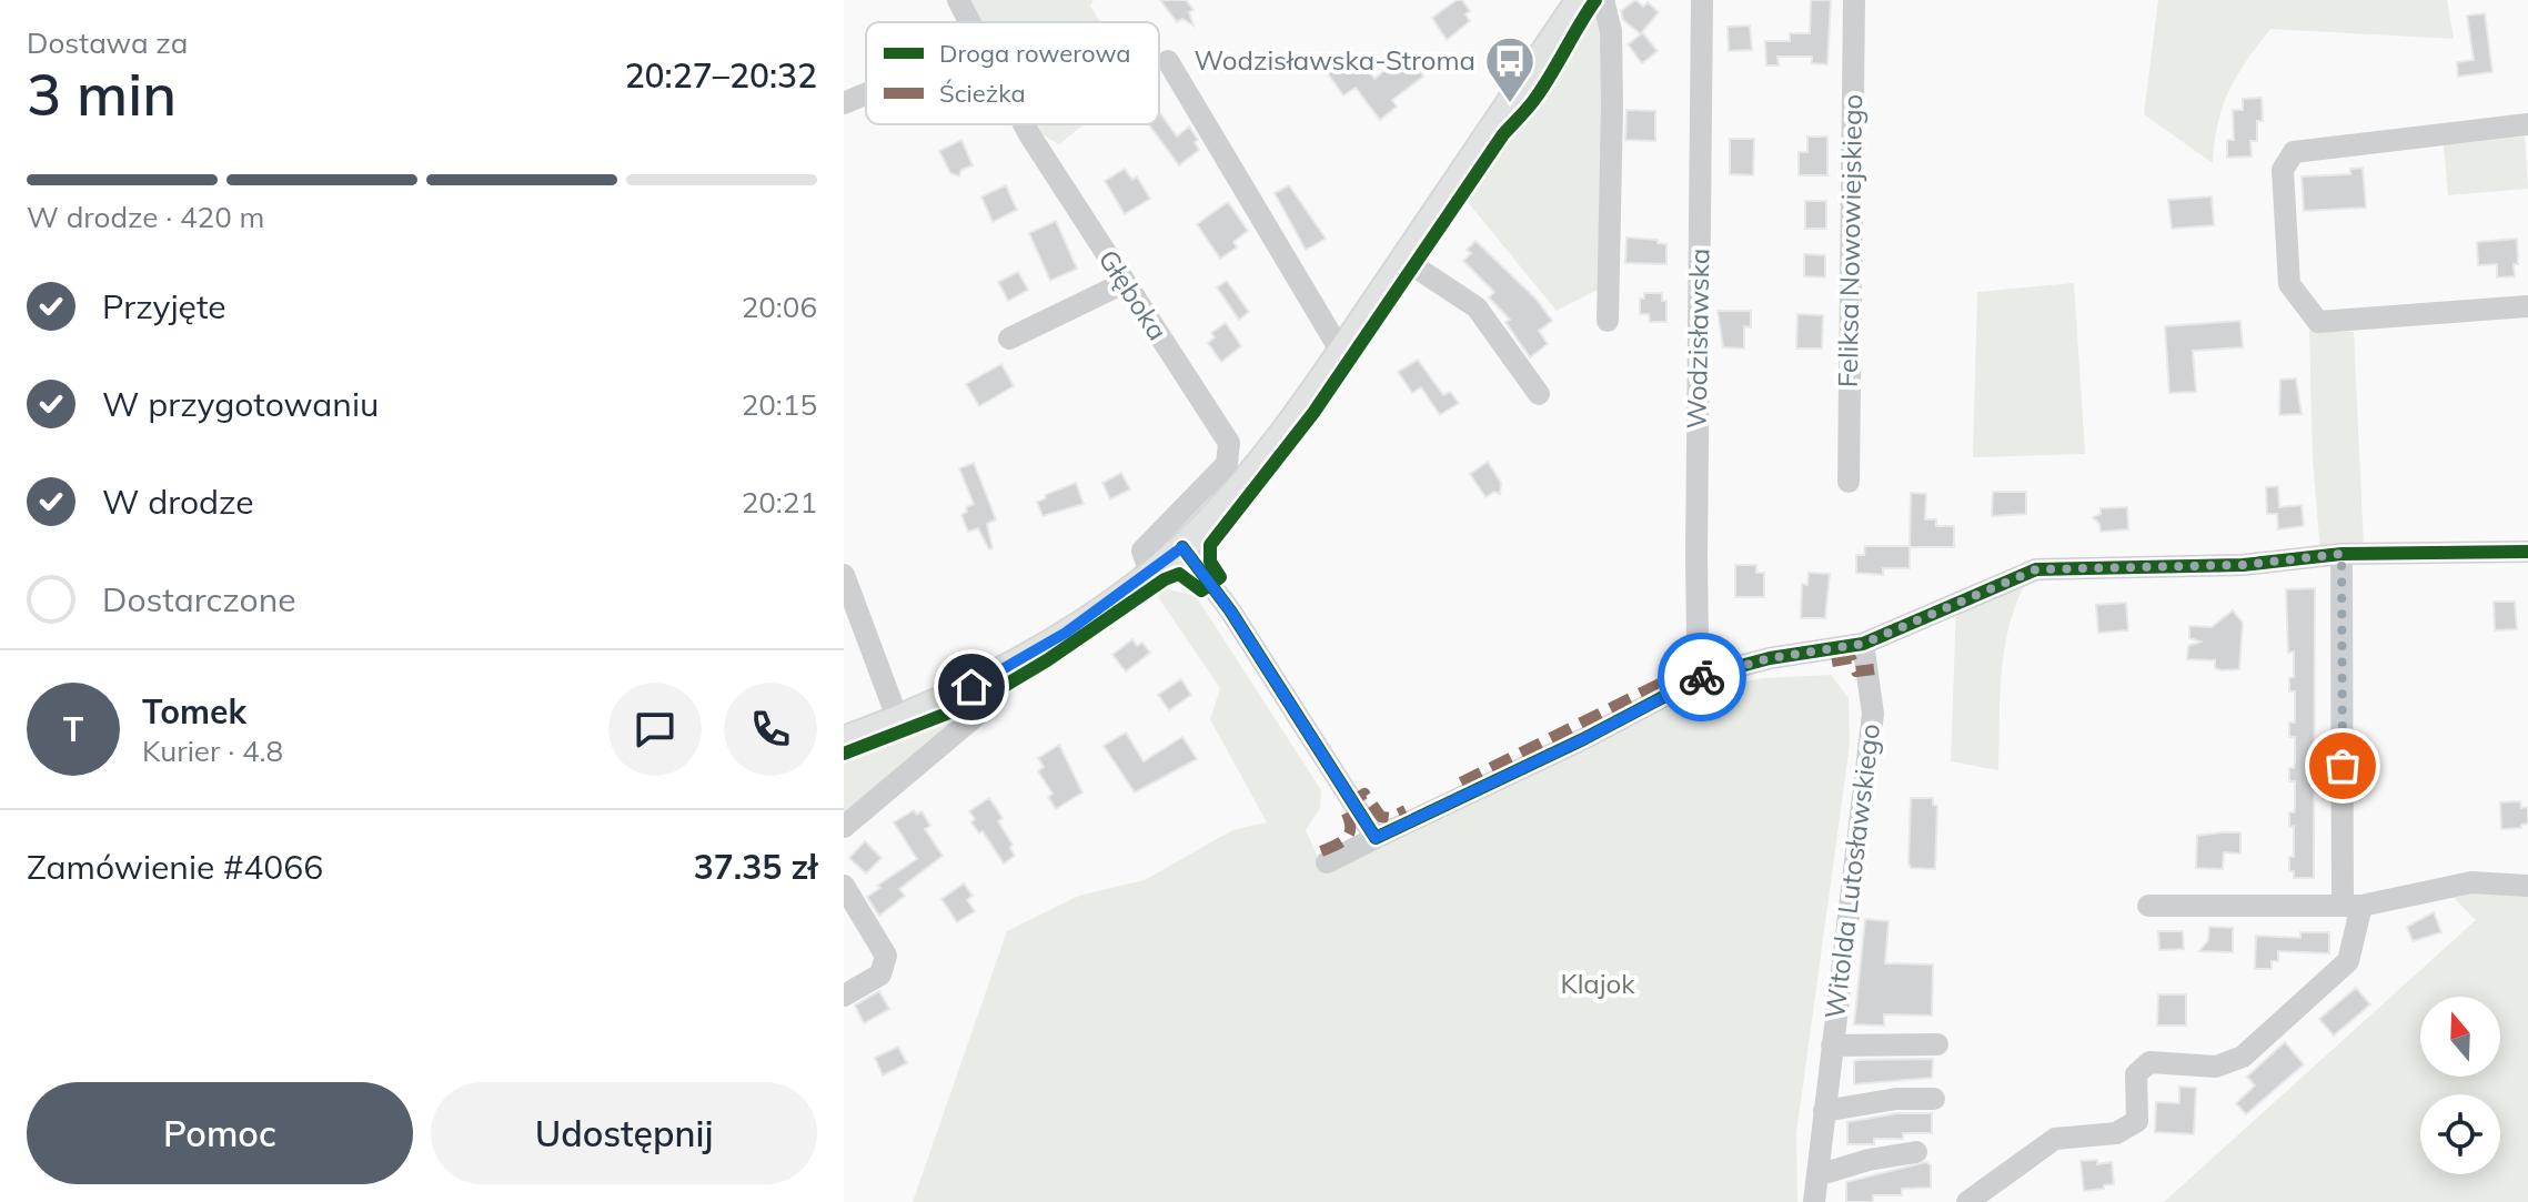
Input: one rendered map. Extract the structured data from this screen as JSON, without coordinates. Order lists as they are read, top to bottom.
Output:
{
  "streets": {
    "street": [
      "Feliksa Nowowiejskiego",
      "Głęboka",
      "Wodzisławska",
      "Witolda Lutosławskiego"
    ]
  },
  "parks": ["Klajok"],
  "places": {
    "bus stop": ["Wodzisławska-Stroma"]
  },
  "legend": ["Droga rowerowa", "Ścieżka"],
  "north": "top",
  "page": {
    "heading": ["3 min", "Dostawa za", "20:27–20:32"],
    "panel": [
      "Tomek",
      "Kurier · 4.8",
      "Zamówienie #4066",
      "37.35 zł"
    ],
    "bar": "W drodze · 420 m",
    "list": [
      ["Przyjęte", "20:06"],
      ["W przygotowaniu", "20:15"],
      ["W drodze", "20:21"],
      "Dostarczone"
    ],
    "round": "T",
    "buttons": ["Pomoc", "Udostępnij"]
  }
}
